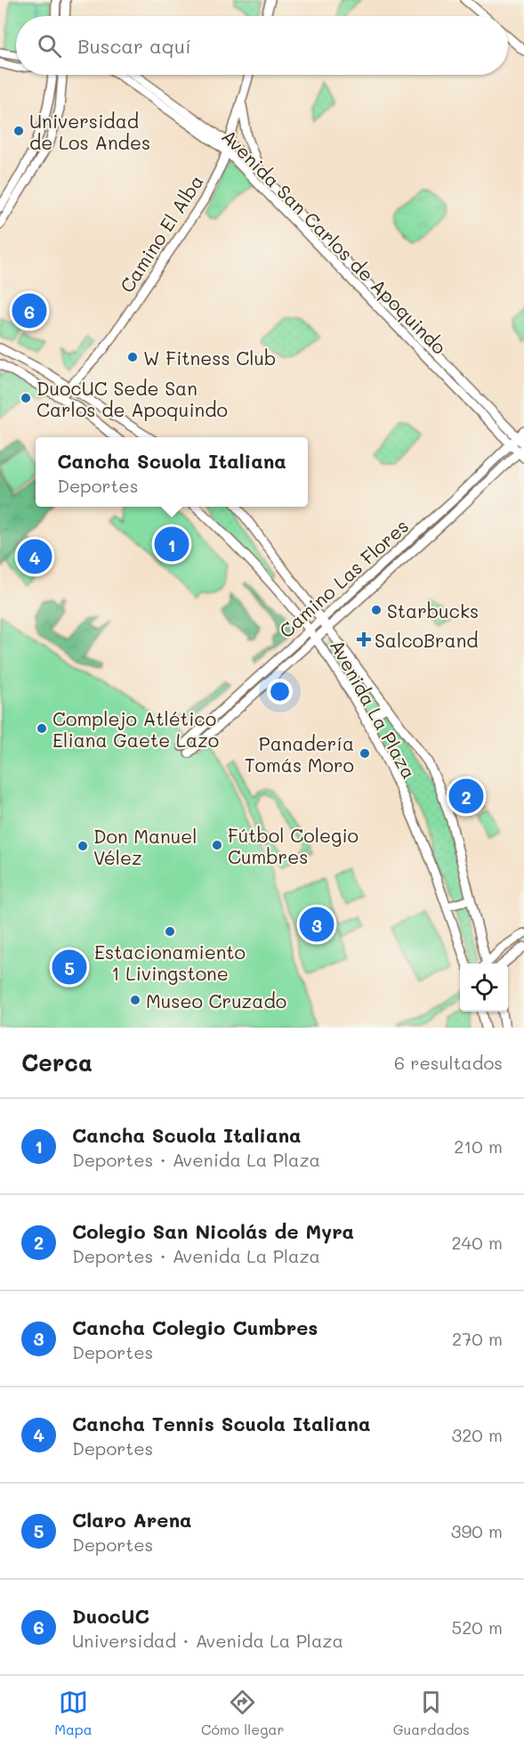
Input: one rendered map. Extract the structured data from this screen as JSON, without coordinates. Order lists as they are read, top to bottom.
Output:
{
  "streets": {
    "main road": [
      "Camino El Alba",
      "Avenida San Carlos de Apoquindo",
      "Camino Las Flores",
      "Avenida La Plaza"
    ]
  },
  "crossings": [
    ["Camino El Alba", "Avenida San Carlos de Apoquindo"],
    ["Avenida San Carlos de Apoquindo", "Camino Las Flores"],
    ["Camino Las Flores", "Avenida La Plaza"]
  ],
  "places": {
    "other": [
      "Universidad de Los Andes",
      "W Fitness Club",
      "DuocUC Sede San Carlos de Apoquindo",
      "Starbucks",
      "Complejo Atlético Eliana Gaete Lazo",
      "Panadería Tomás Moro",
      "Fútbol Colegio Cumbres",
      "Don Manuel Vélez",
      "Estacionamiento 1 Livingstone",
      "Museo Cruzado"
    ],
    "health": ["SalcoBrand"]
  },
  "page": {
    "search": "Buscar aquí",
    "pins": [
      "6",
      "1",
      "4",
      "2",
      "3",
      "5"
    ],
    "popup": ["Cancha Scuola Italiana", "Deportes"],
    "heading": ["Cerca", "6 resultados"],
    "list": [
      {
        "mark": "1",
        "name": "Cancha Scuola Italiana",
        "note": "Deportes · Avenida La Plaza",
        "value": "210 m"
      },
      {
        "mark": "2",
        "name": "Colegio San Nicolás de Myra",
        "note": "Deportes · Avenida La Plaza",
        "value": "240 m"
      },
      {
        "mark": "3",
        "name": "Cancha Colegio Cumbres",
        "note": "Deportes",
        "value": "270 m"
      },
      {
        "mark": "4",
        "name": "Cancha Tennis Scuola Italiana",
        "note": "Deportes",
        "value": "320 m"
      },
      {
        "mark": "5",
        "name": "Claro Arena",
        "note": "Deportes",
        "value": "390 m"
      },
      {
        "mark": "6",
        "name": "DuocUC",
        "note": "Universidad · Avenida La Plaza",
        "value": "520 m"
      }
    ],
    "nav": ["Mapa", "Cómo llegar", "Guardados"]
  }
}
